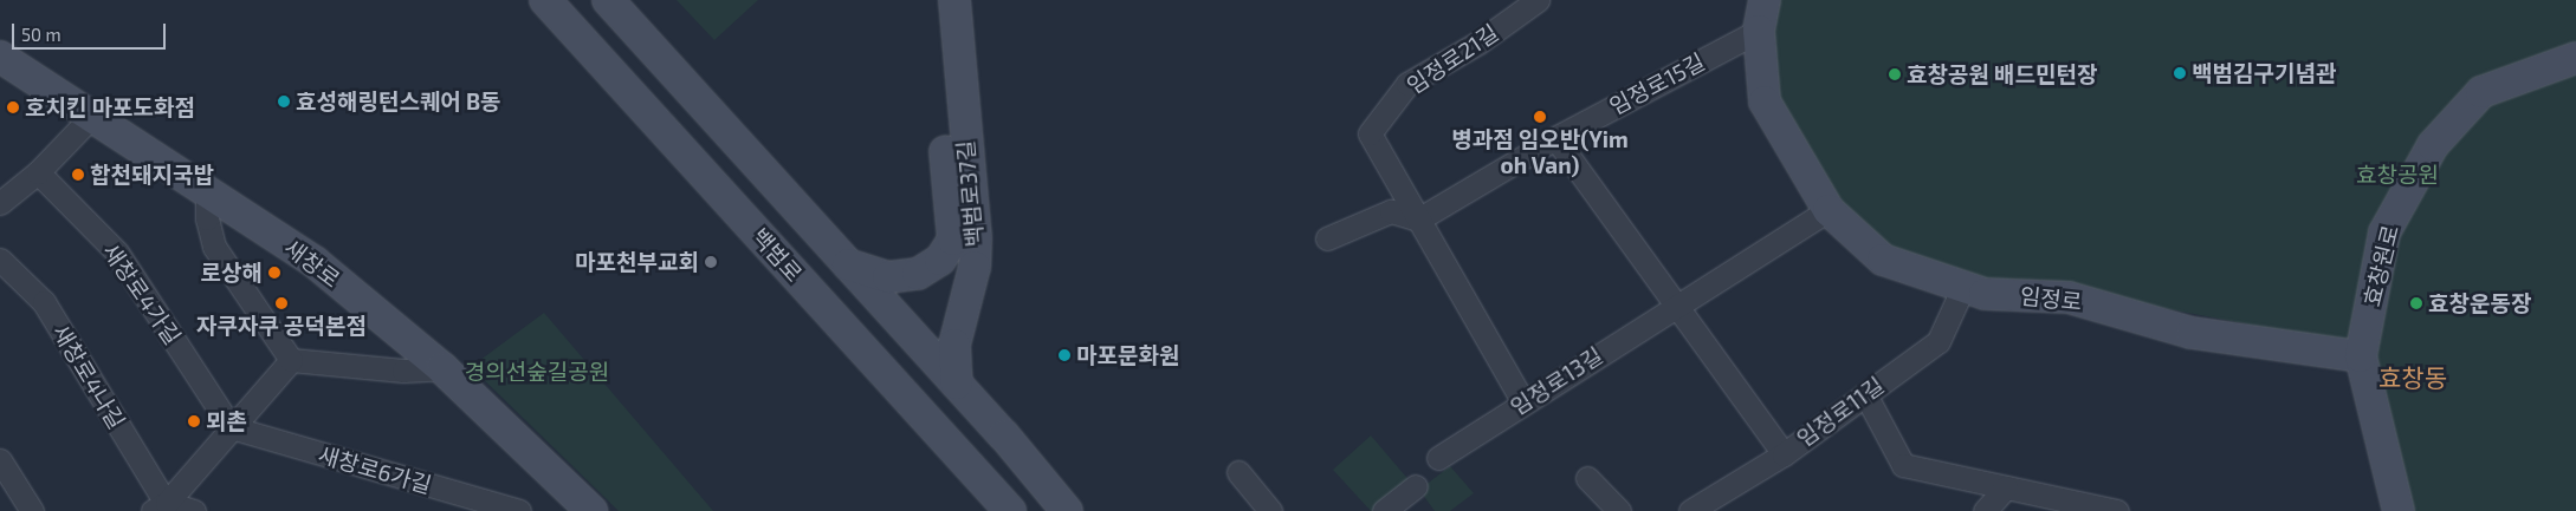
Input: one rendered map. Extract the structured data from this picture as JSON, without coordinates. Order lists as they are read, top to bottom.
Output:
{
  "streets": {
    "main road": [
      "백범로37길",
      "백범로",
      "새창로",
      "효창원로",
      "임정로"
    ],
    "street": [
      "임정로21길",
      "임정로15길",
      "새창로4가길",
      "새창로4나길",
      "임정로13길",
      "임정로11길",
      "새창로6가길"
    ]
  },
  "crossings": [
    ["임정로21길", "임정로15길"],
    ["임정로15길", "임정로"],
    ["백범로37길", "백범로"],
    ["효창원로", "임정로"],
    ["새창로4가길", "새창로6가길"],
    ["임정로", "임정로13길"],
    ["임정로", "임정로11길"]
  ],
  "districts": ["효창동"],
  "parks": ["효창공원", "경의선숲길공원"],
  "places": [
    "백범김구기념관",
    "효창공원 배드민턴장",
    "효성해링턴스퀘어 B동",
    "호치킨 마포도화점",
    "병과점 임오반(Yim oh Van)",
    "합천돼지국밥",
    "마포천부교회",
    "로상해",
    "자쿠자쿠 공덕본점",
    "효창운동장",
    "마포문화원",
    "뫼촌"
  ],
  "scale_bar": "50 m"
}
